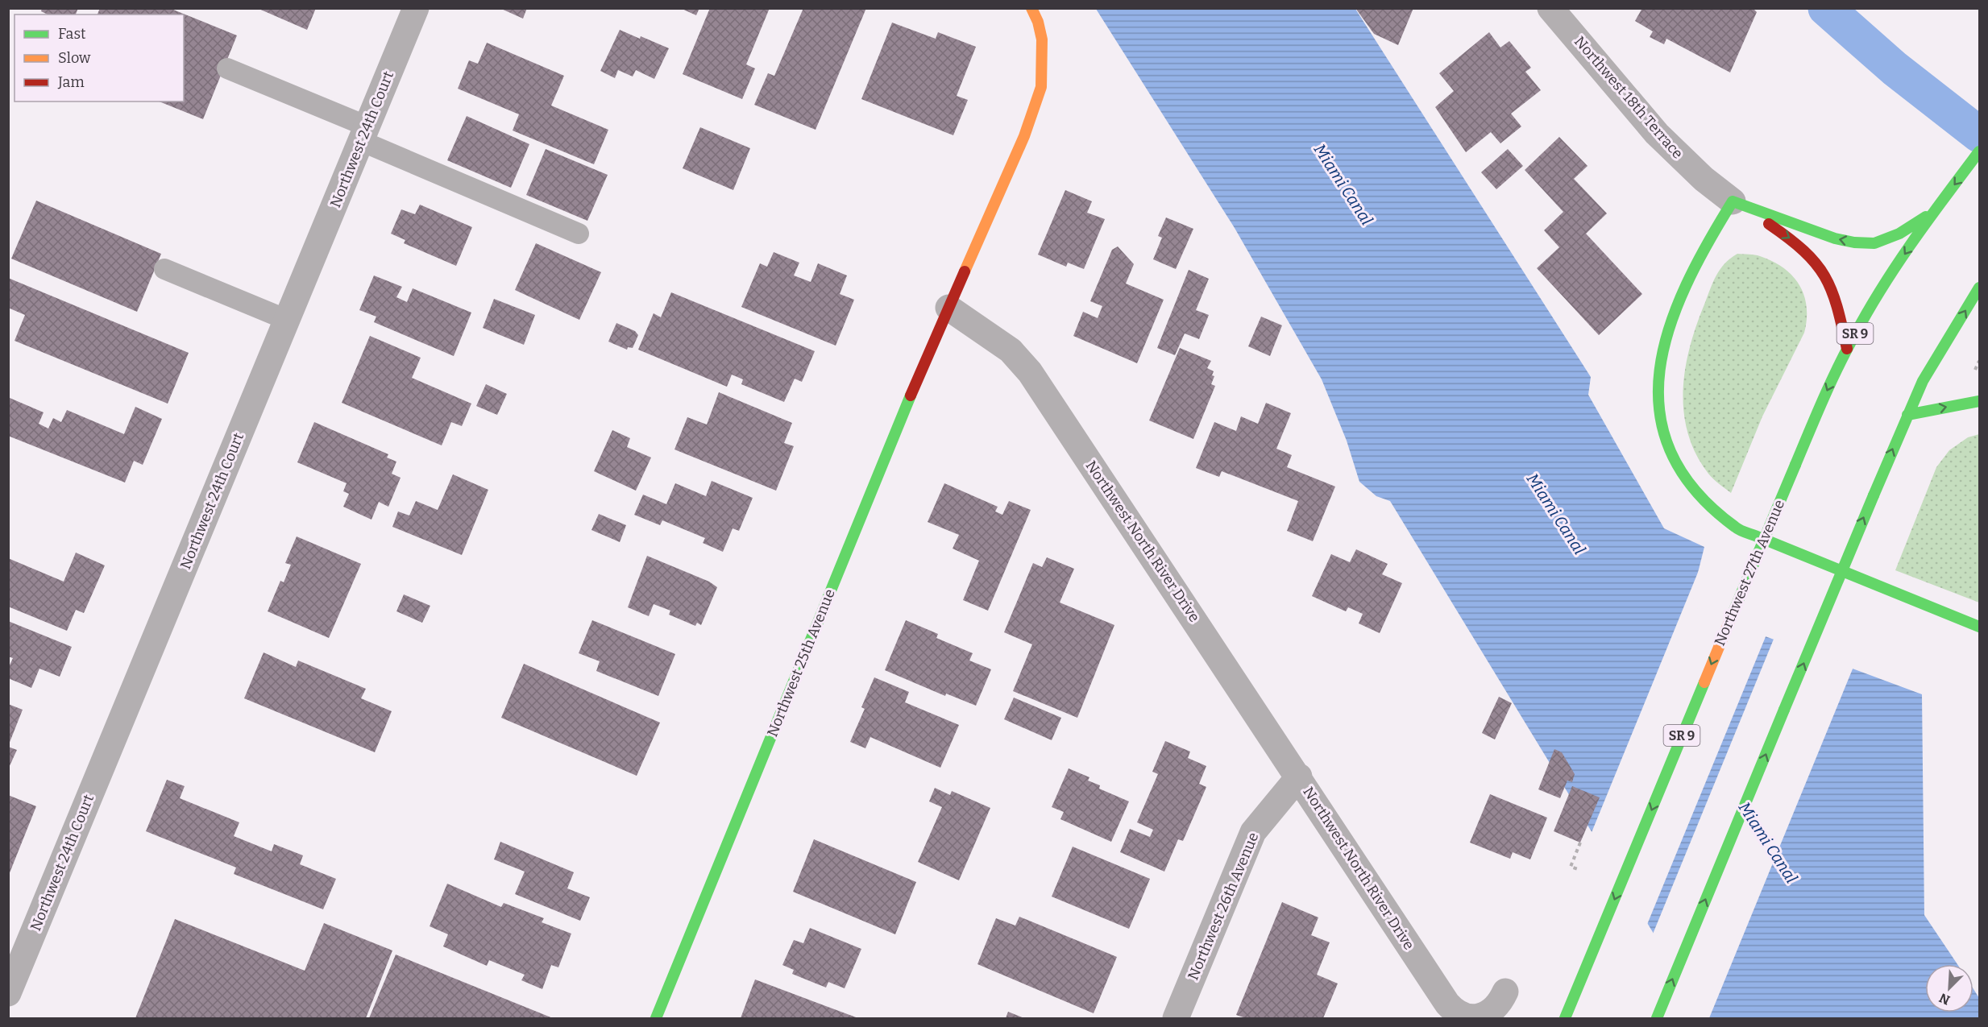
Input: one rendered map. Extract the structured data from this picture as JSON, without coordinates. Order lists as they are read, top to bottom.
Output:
{
  "streets": {
    "main road": ["SR 9", "Northwest 27th Avenue", "Northwest 25th Avenue"],
    "street": [
      "Northwest 18th Terrace",
      "Northwest 24th Court",
      "Northwest North River Drive",
      "Northwest 26th Avenue"
    ]
  },
  "crossings": [
    ["Northwest North River Drive", "Northwest 25th Avenue"],
    ["Northwest North River Drive", "Northwest 26th Avenue"]
  ],
  "water": ["Miami Canal"],
  "legend": ["Fast", "Slow", "Jam"],
  "north": "bottom left"
}
